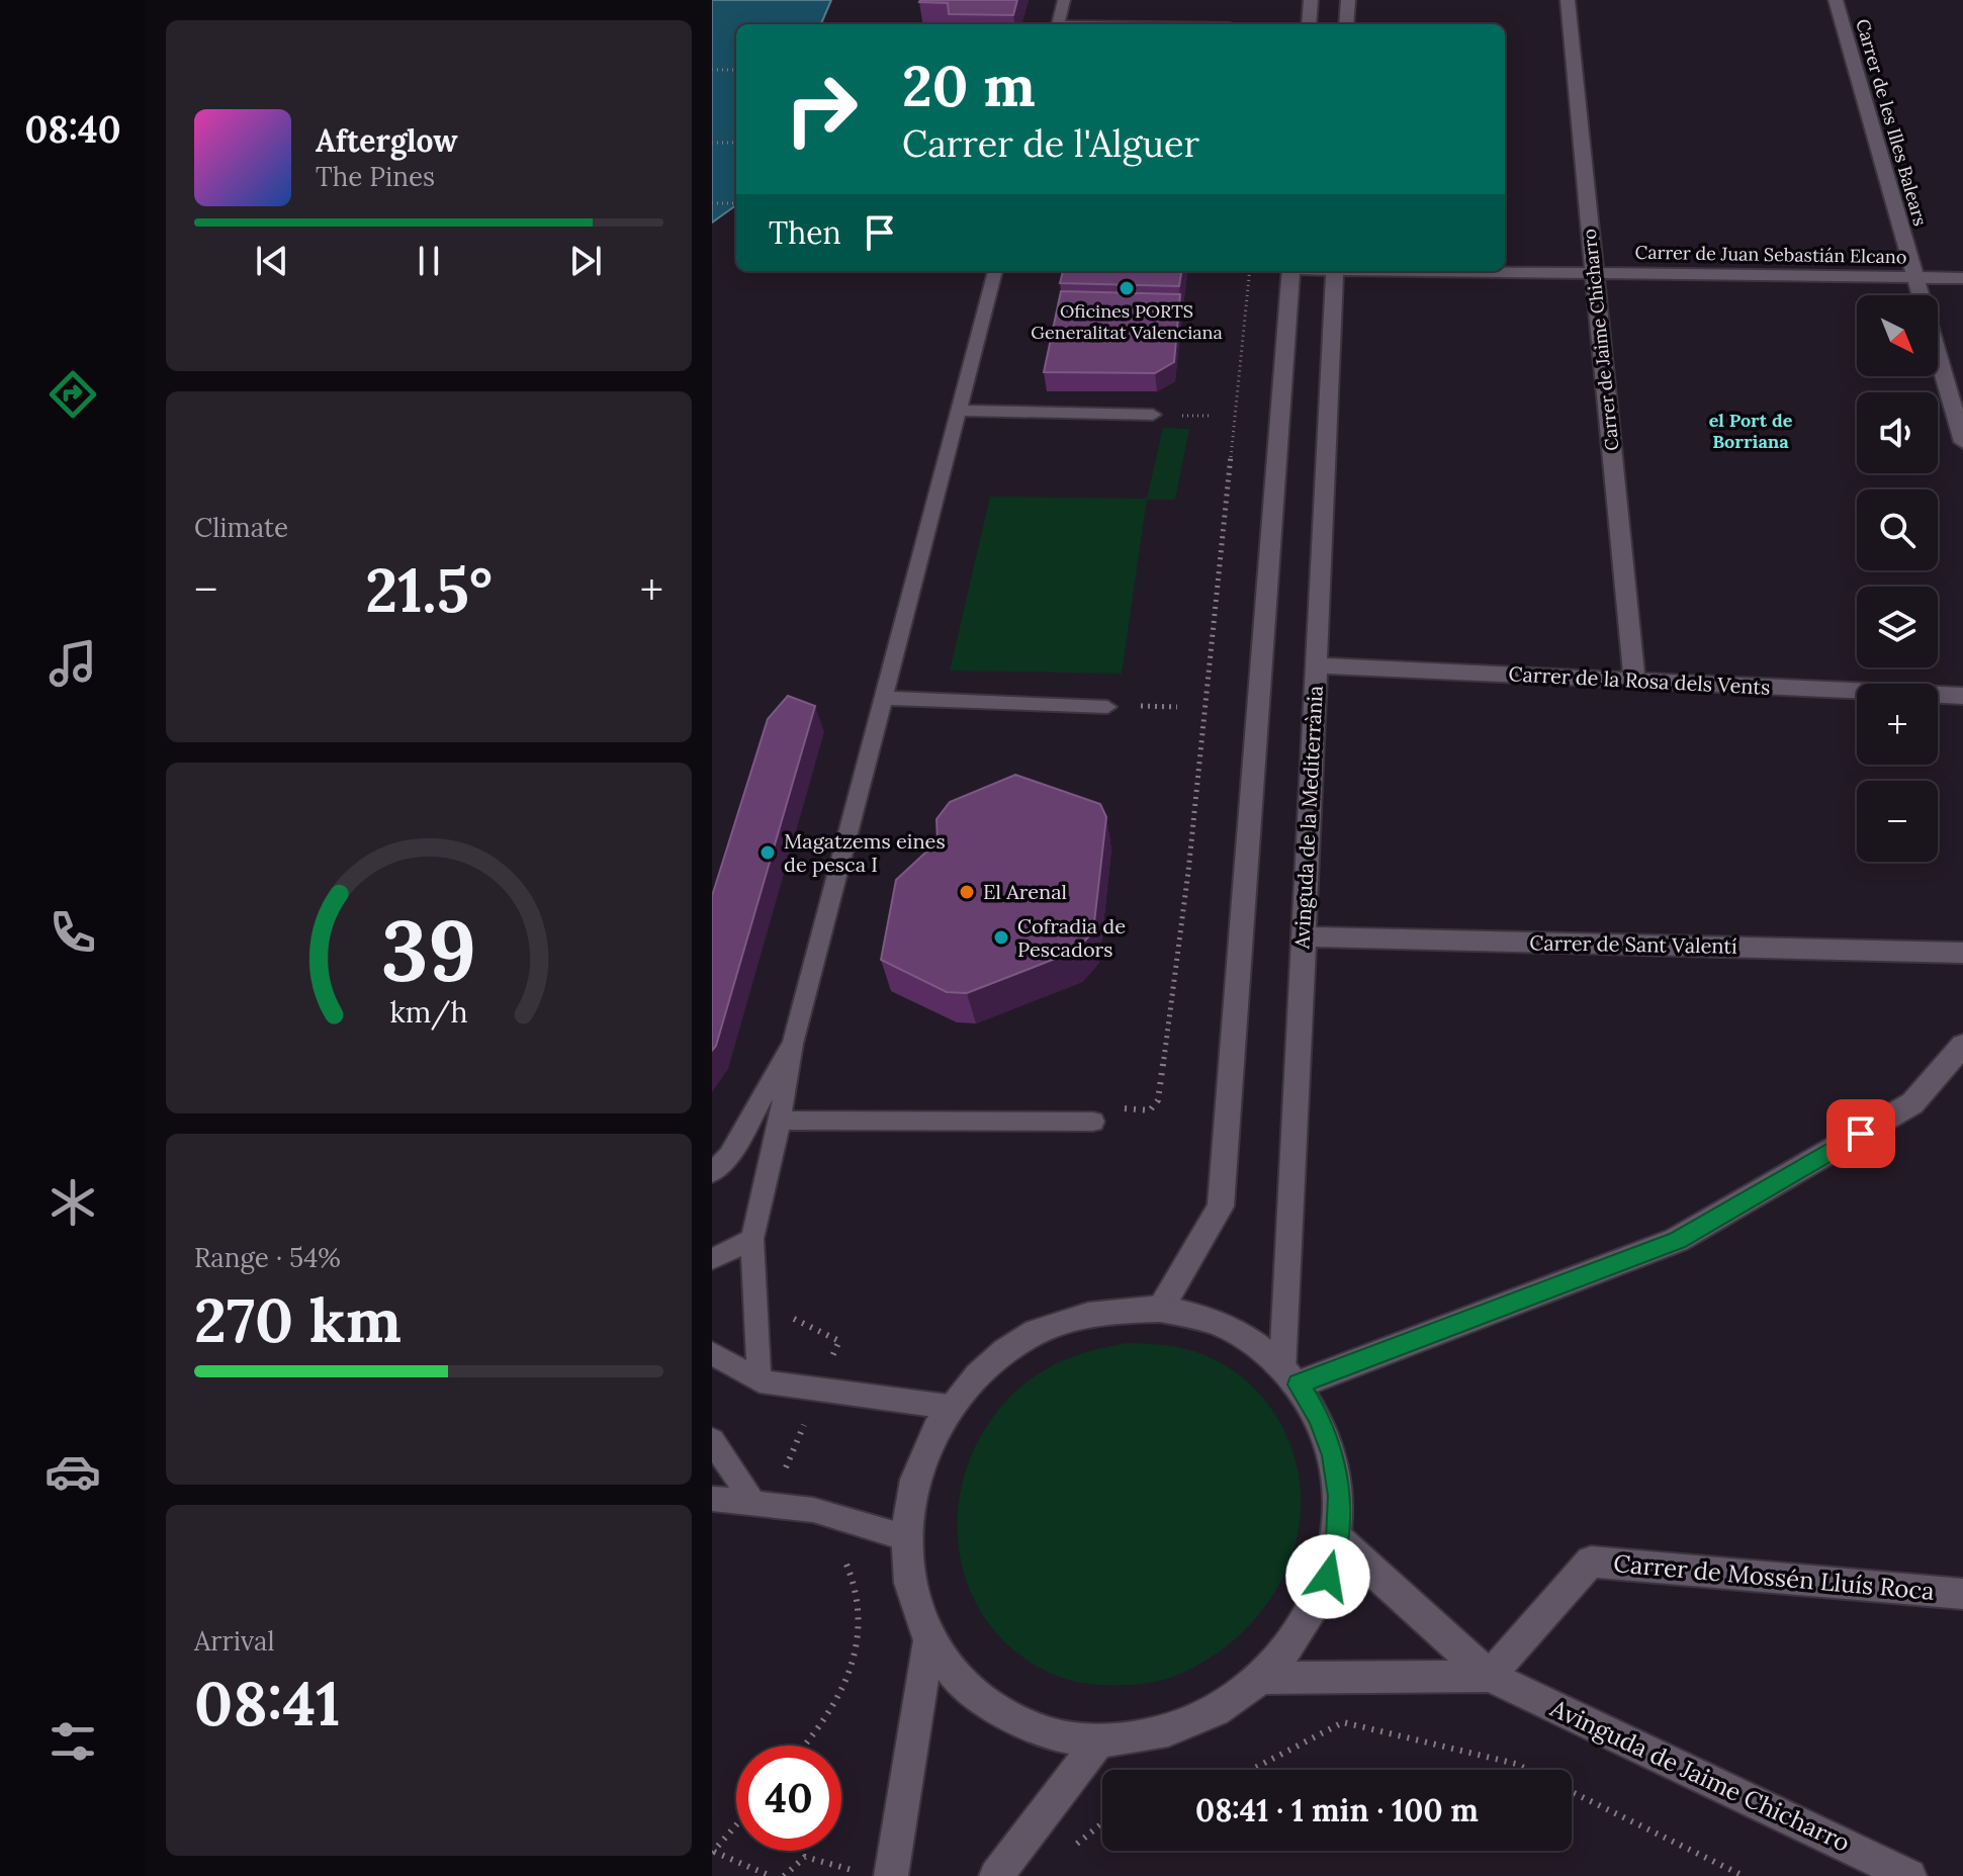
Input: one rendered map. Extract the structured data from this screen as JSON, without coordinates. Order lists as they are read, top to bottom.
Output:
{
  "streets": {
    "street": [
      "Carrer de les Illes Balears",
      "Carrer de Juan Sebastián Elcano",
      "Carrer de Jaime Chicharro",
      "Carrer de la Rosa dels Vents",
      "Avinguda de la Mediterrània",
      "Carrer de Sant Valentí",
      "Carrer de Mossén Lluís Roca",
      "Avinguda de Jaime Chicharro"
    ]
  },
  "crossings": [
    ["Carrer de les Illes Balears", "Carrer de Juan Sebastián Elcano"],
    ["Carrer de Juan Sebastián Elcano", "Carrer de Jaime Chicharro"],
    ["Carrer de Jaime Chicharro", "Carrer de la Rosa dels Vents"],
    ["Carrer de la Rosa dels Vents", "Avinguda de la Mediterrània"],
    ["Avinguda de la Mediterrània", "Carrer de Sant Valentí"],
    ["Carrer de Mossén Lluís Roca", "Avinguda de Jaime Chicharro"]
  ],
  "districts": ["el Port de Borriana"],
  "places": [
    "Oficines PORTS Generalitat Valenciana",
    "Magatzems eines de pesca I",
    "El Arenal",
    "Cofradia de Pescadors"
  ],
  "north": "bottom right",
  "page": {
    "tabs": "08:40",
    "turn": ["20 m", "Carrer de l'Alguer"],
    "song": ["Afterglow", "The Pines"],
    "then": "Then",
    "map_buttons": ["+", "−"],
    "tile": [
      "Climate",
      ["Range · 54%", "270 km"],
      ["Arrival", "08:41"]
    ],
    "heat": ["−", "21.5°", "+"],
    "limit": "40",
    "trip": "08:41 · 1 min · 100 m",
    "gauge": ["39", "km/h"]
  }
}
